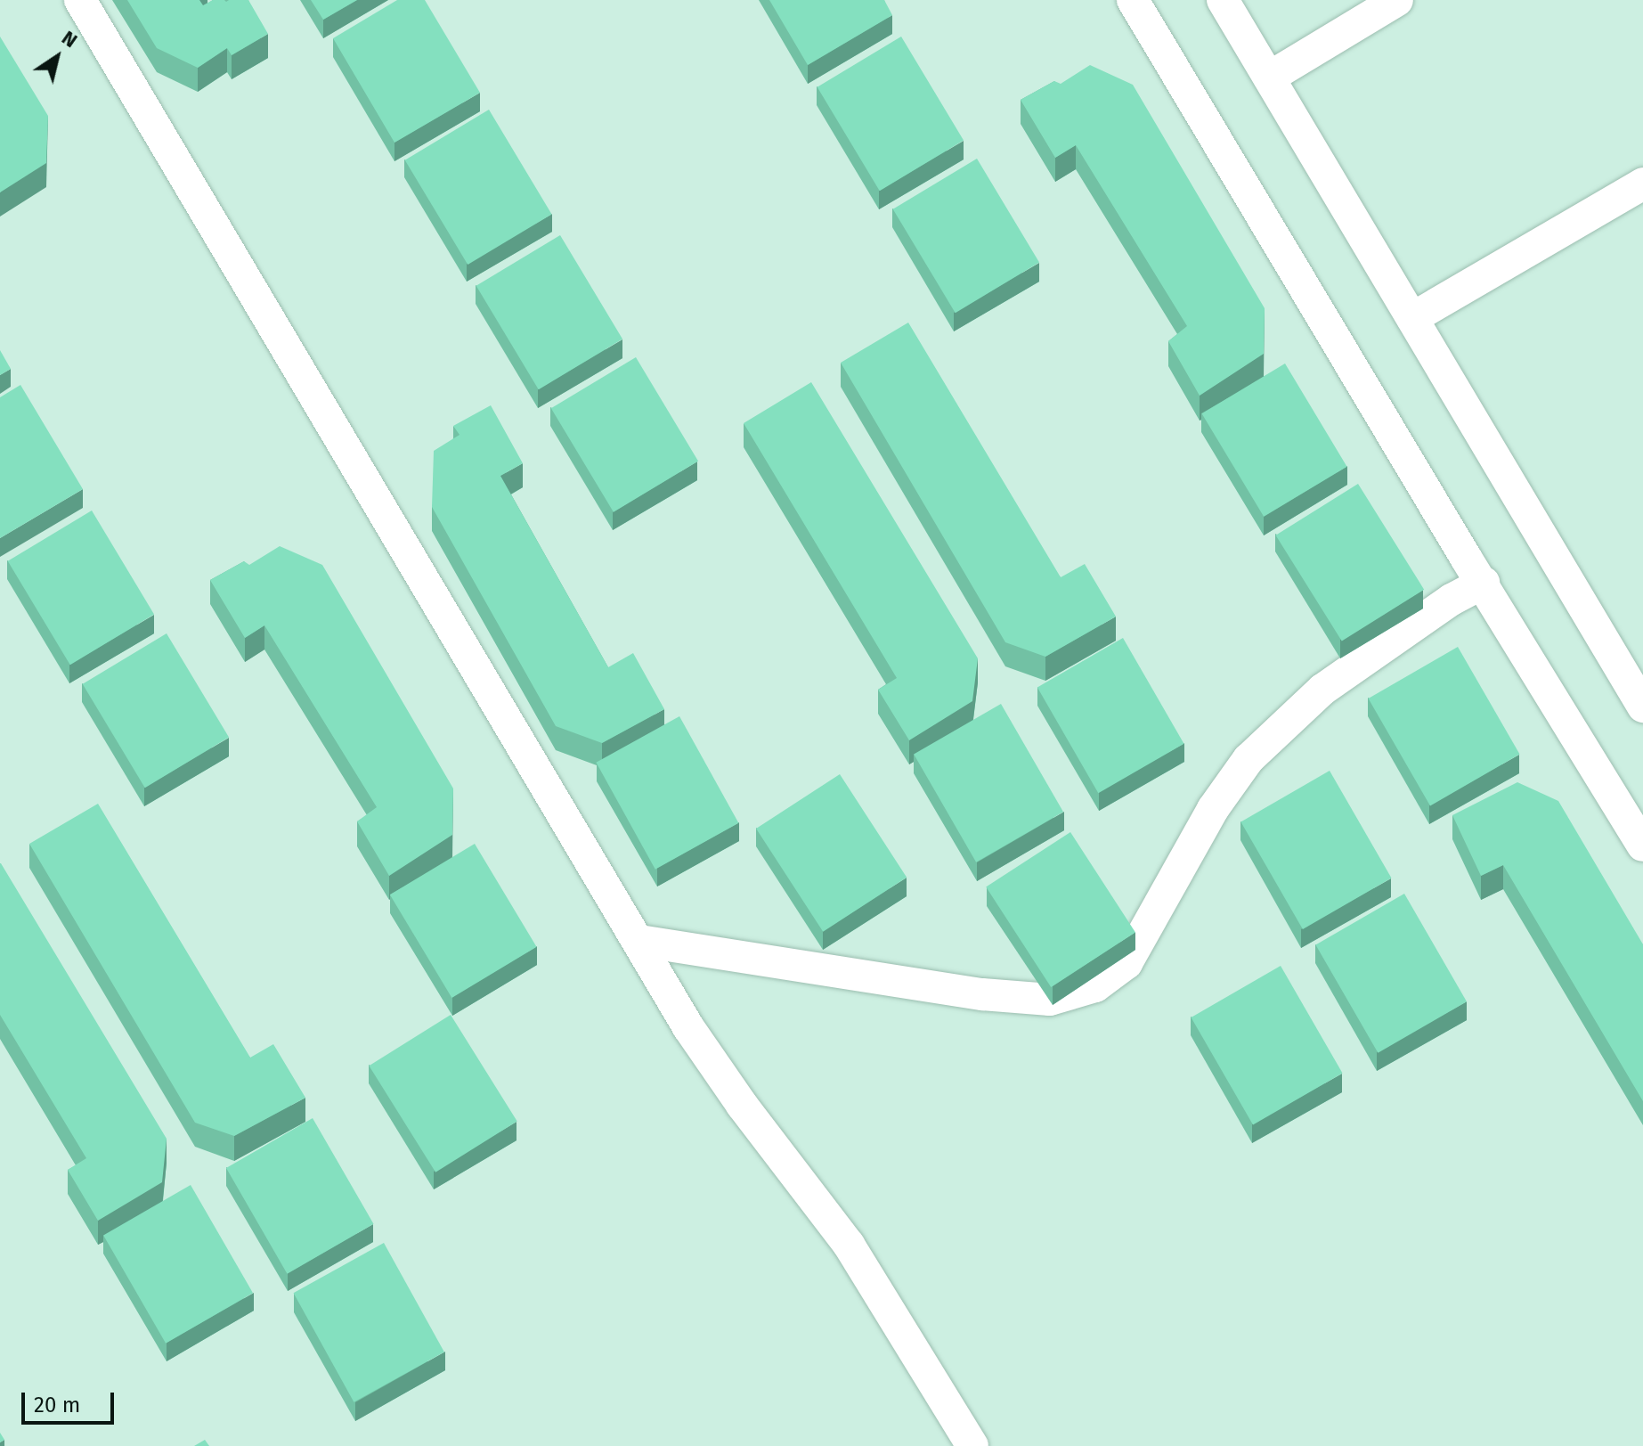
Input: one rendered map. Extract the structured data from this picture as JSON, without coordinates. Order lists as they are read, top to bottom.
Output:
{
  "scale_bar": "20 m",
  "north": "top right"
}
